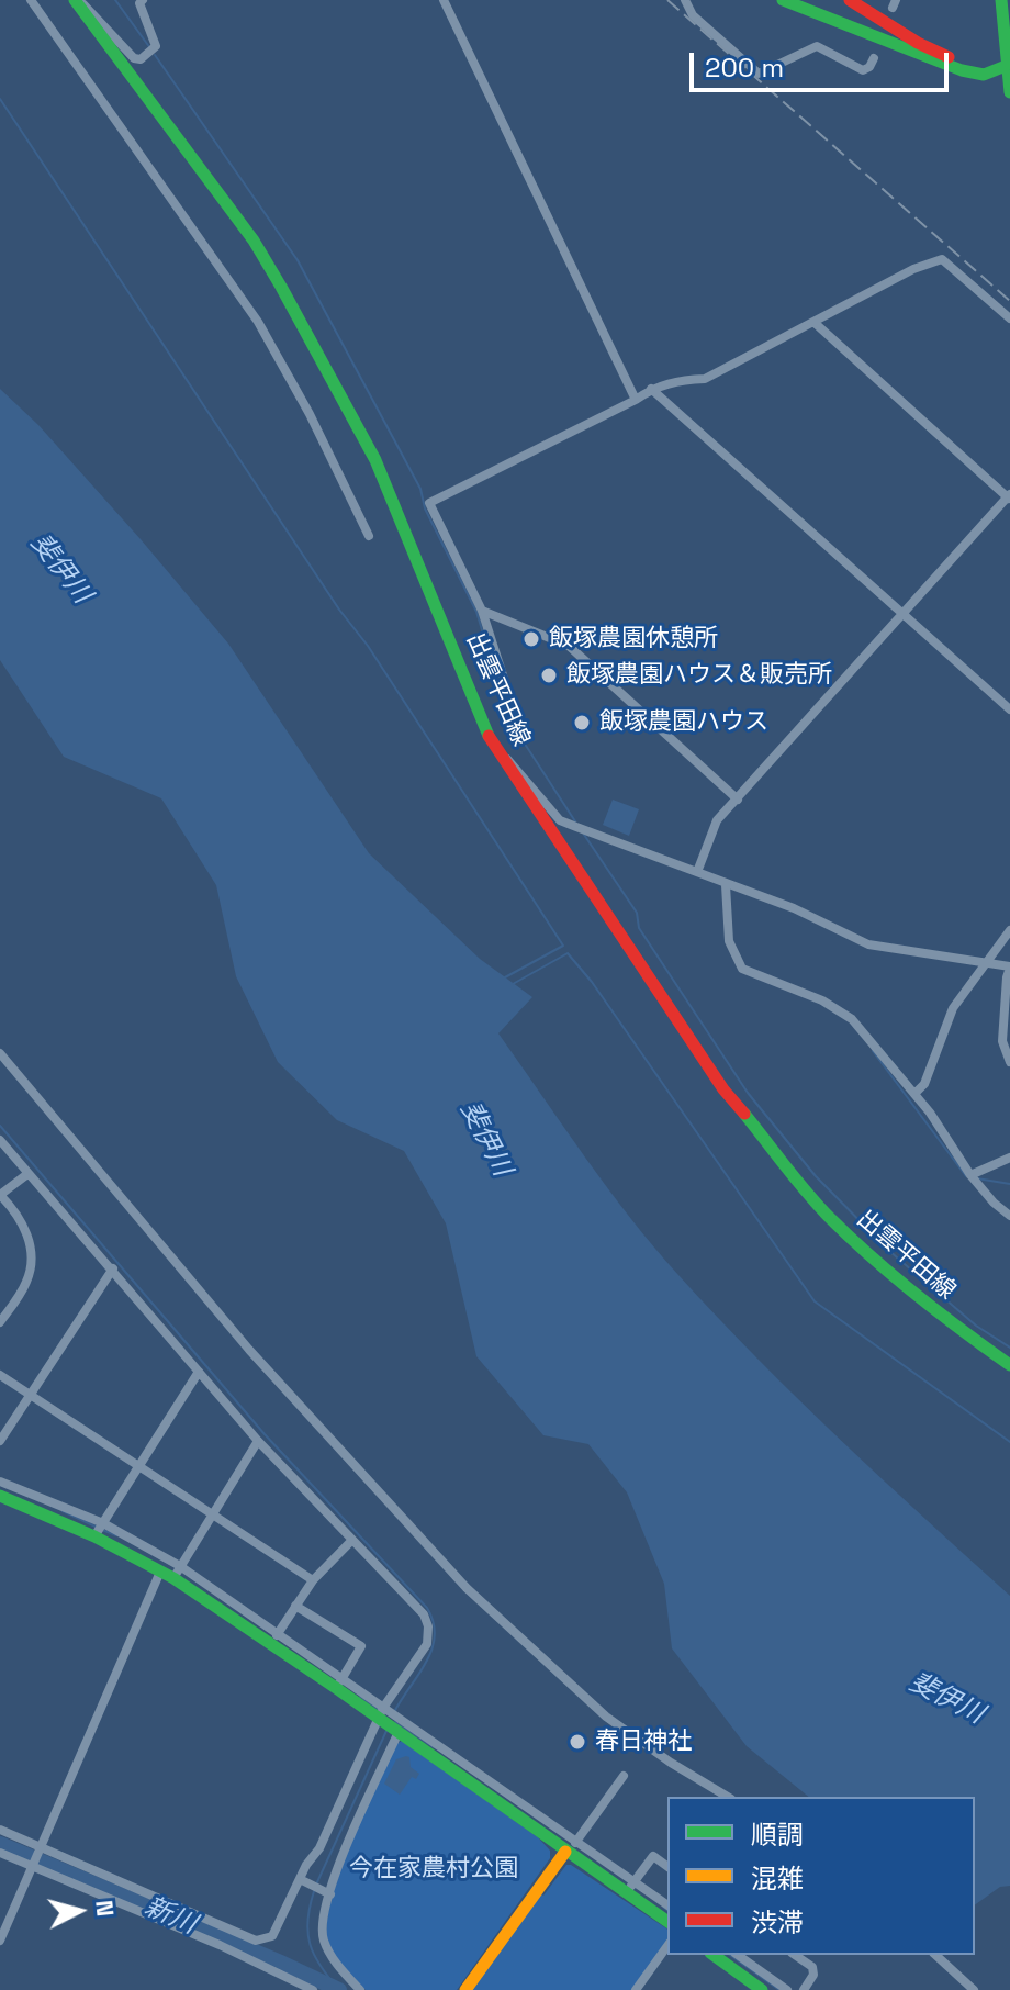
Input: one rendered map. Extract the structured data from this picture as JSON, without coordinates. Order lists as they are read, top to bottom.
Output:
{
  "streets": {
    "main road": ["出雲平田線"]
  },
  "water": ["斐伊川", "新川"],
  "parks": ["今在家農村公園"],
  "places": [
    "飯塚農園休憩所",
    "飯塚農園ハウス＆販売所",
    "飯塚農園ハウス",
    "春日神社"
  ],
  "legend": ["順調", "混雑", "渋滞"],
  "scale_bar": "200 m",
  "north": "right"
}
